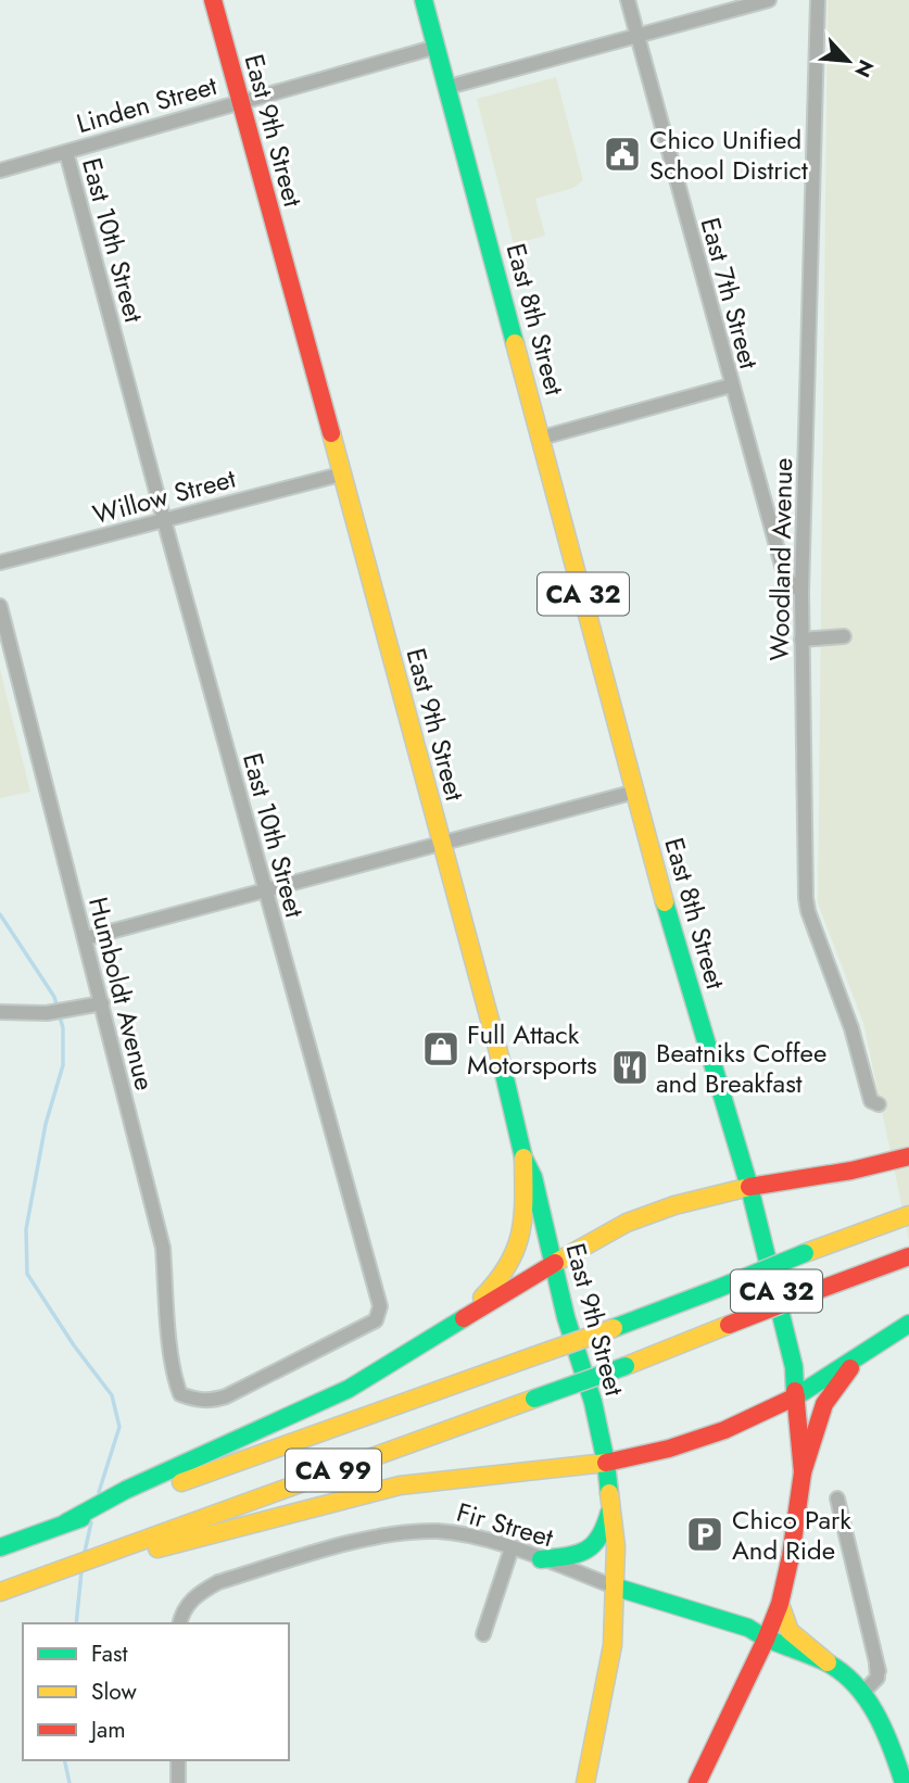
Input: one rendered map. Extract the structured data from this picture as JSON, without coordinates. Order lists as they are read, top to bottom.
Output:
{
  "streets": {
    "main road": [
      "East 9th Street",
      "East 8th Street",
      "CA 32",
      "CA 99",
      "Fir Street"
    ],
    "street": [
      "Linden Street",
      "East 10th Street",
      "East 7th Street",
      "Willow Street",
      "Woodland Avenue",
      "Humboldt Avenue"
    ]
  },
  "crossings": [
    ["Linden Street", "East 9th Street"],
    ["Linden Street", "East 10th Street"],
    ["Linden Street", "East 8th Street"],
    ["East 9th Street", "Willow Street"],
    ["East 9th Street", "Fir Street"],
    ["East 10th Street", "Willow Street"],
    ["East 10th Street", "Humboldt Avenue"],
    ["East 7th Street", "Woodland Avenue"],
    ["East 8th Street", "CA 32"],
    ["East 8th Street", "Fir Street"],
    ["CA 32", "Fir Street"]
  ],
  "places": {
    "public building": ["Chico Unified School District"],
    "shop": ["Full Attack Motorsports"],
    "restaurant": ["Beatniks Coffee and Breakfast"],
    "parking": ["Chico Park And Ride"]
  },
  "legend": ["Fast", "Slow", "Jam"],
  "north": "bottom right"
}
